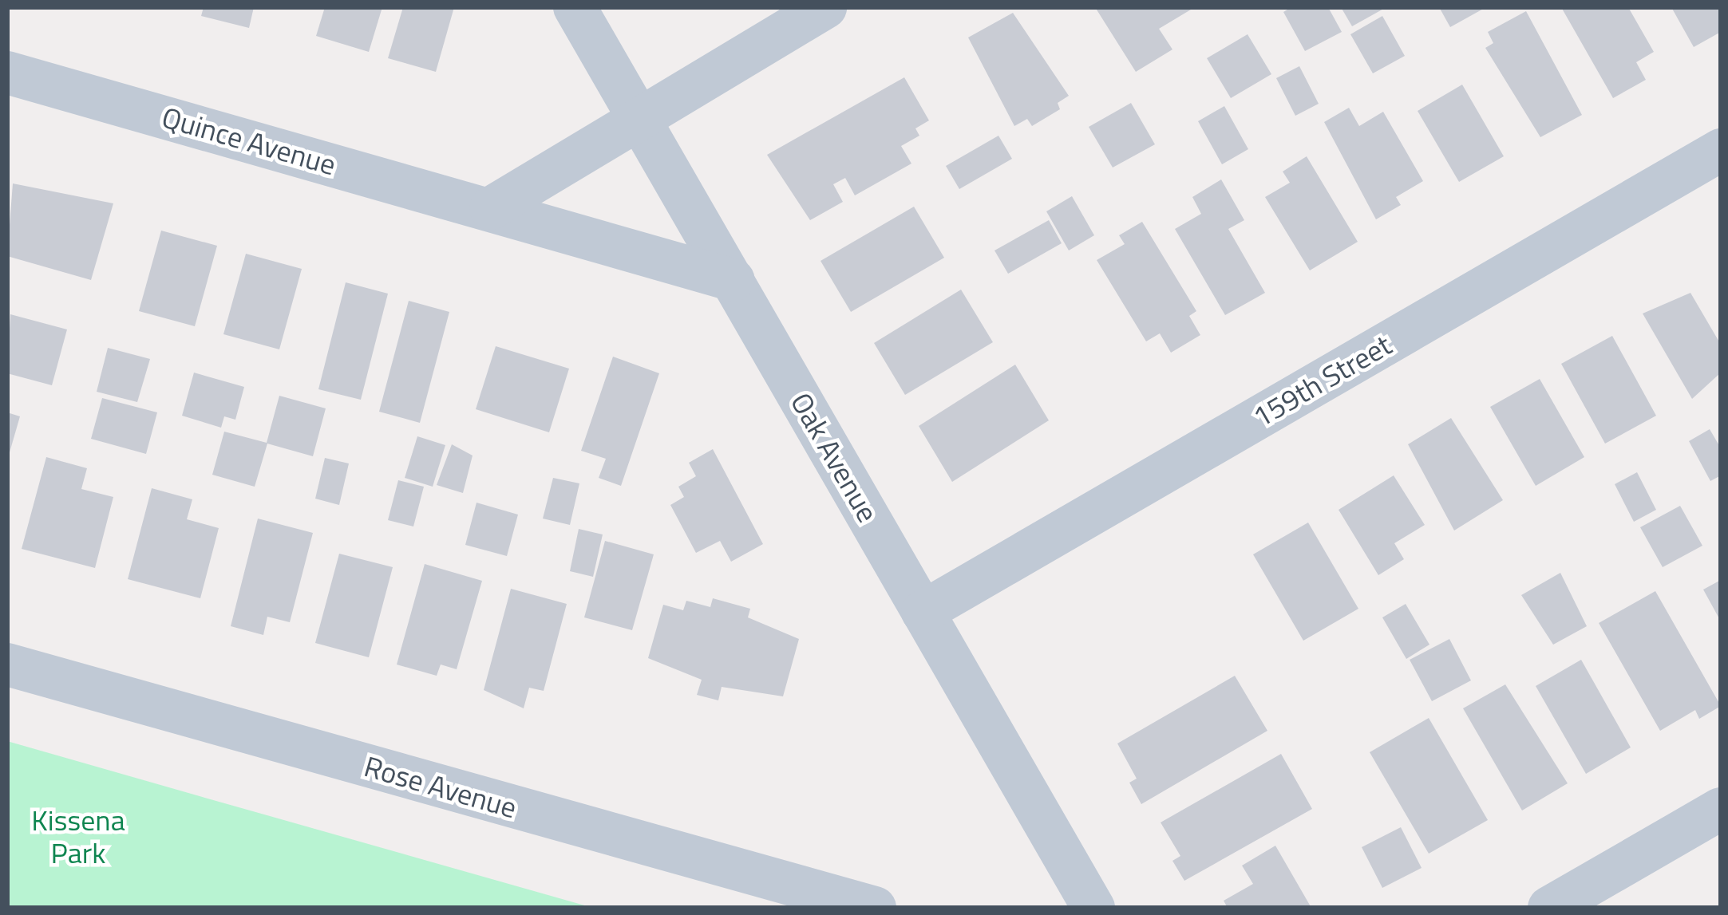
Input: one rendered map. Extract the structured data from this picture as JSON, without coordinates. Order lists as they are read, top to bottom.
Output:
{
  "streets": {
    "street": [
      "Quince Avenue",
      "159th Street",
      "Oak Avenue",
      "Rose Avenue"
    ]
  },
  "crossings": [
    ["Quince Avenue", "Oak Avenue"],
    ["159th Street", "Oak Avenue"]
  ],
  "parks": ["Kissena Park"]
}
